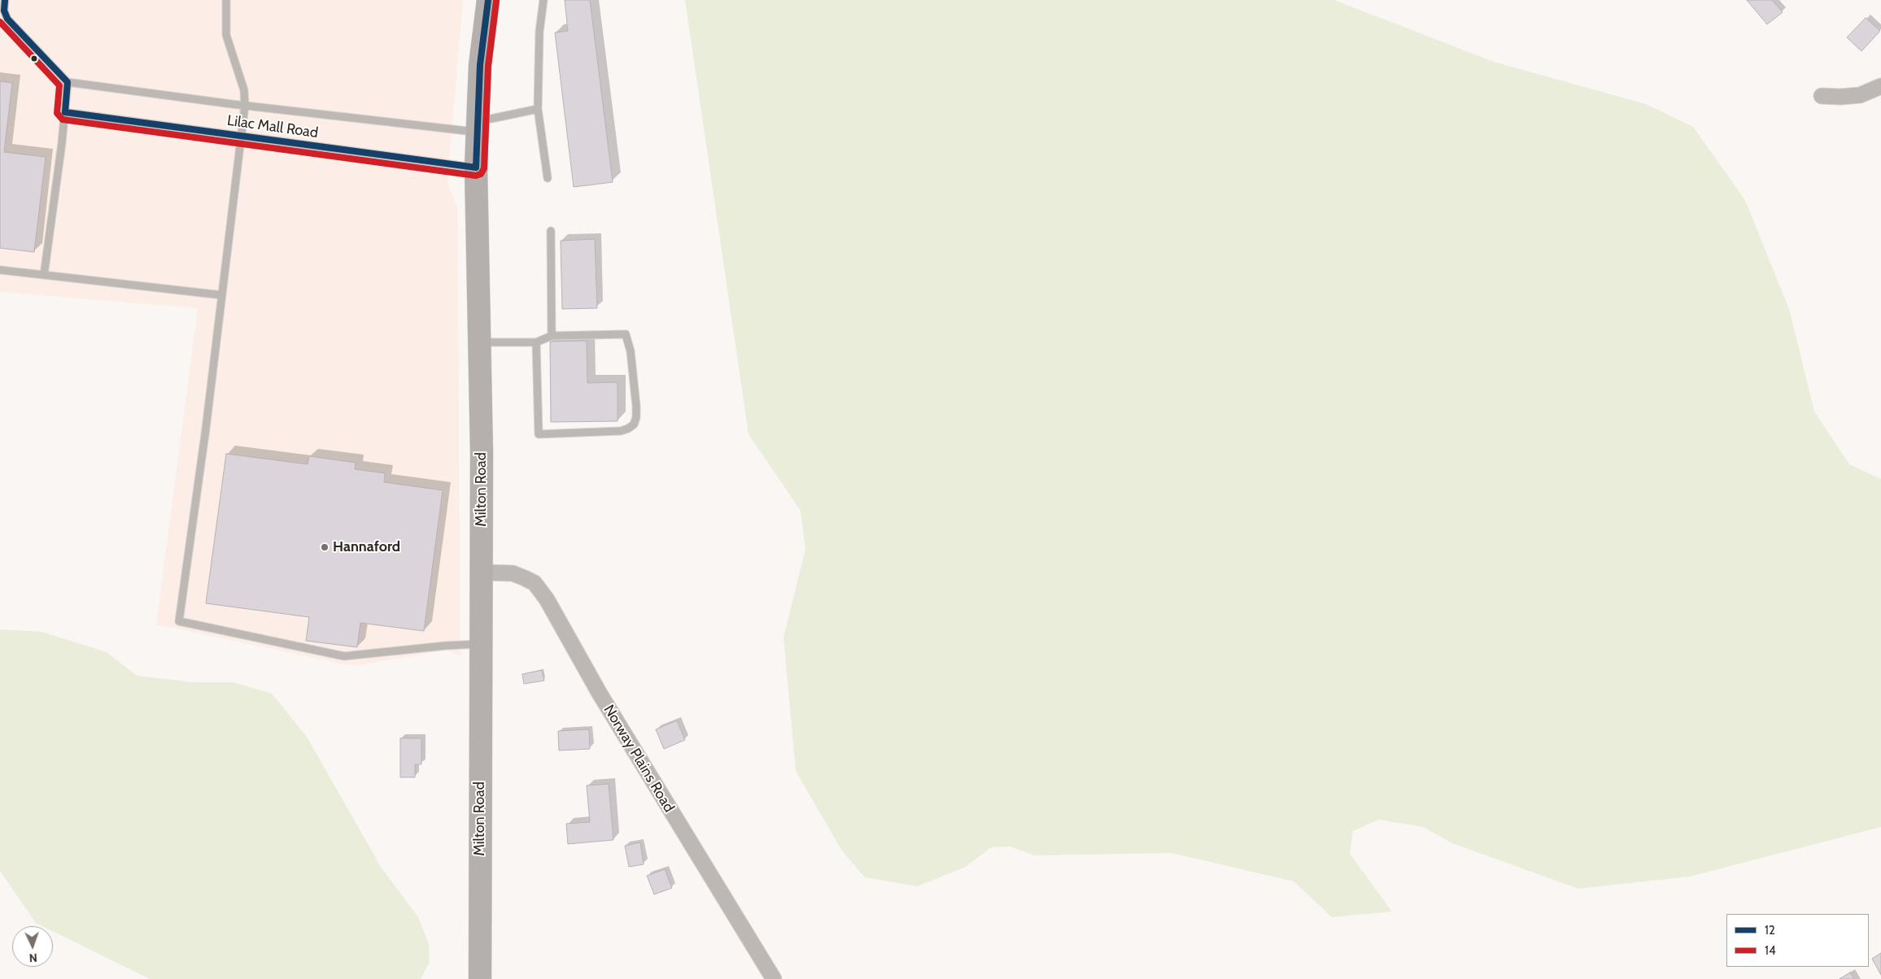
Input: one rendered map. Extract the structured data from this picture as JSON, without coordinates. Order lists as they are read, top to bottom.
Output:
{
  "streets": {
    "main road": ["Milton Road"],
    "street": ["Norway Plains Road"],
    "lane": ["Lilac Mall Road"]
  },
  "crossings": [
    ["Lilac Mall Road", "Milton Road"],
    ["Milton Road", "Norway Plains Road"]
  ],
  "places": ["Hannaford"],
  "lines": ["transit line 12", "transit line 14"],
  "legend": ["12", "14"],
  "north": "bottom"
}
